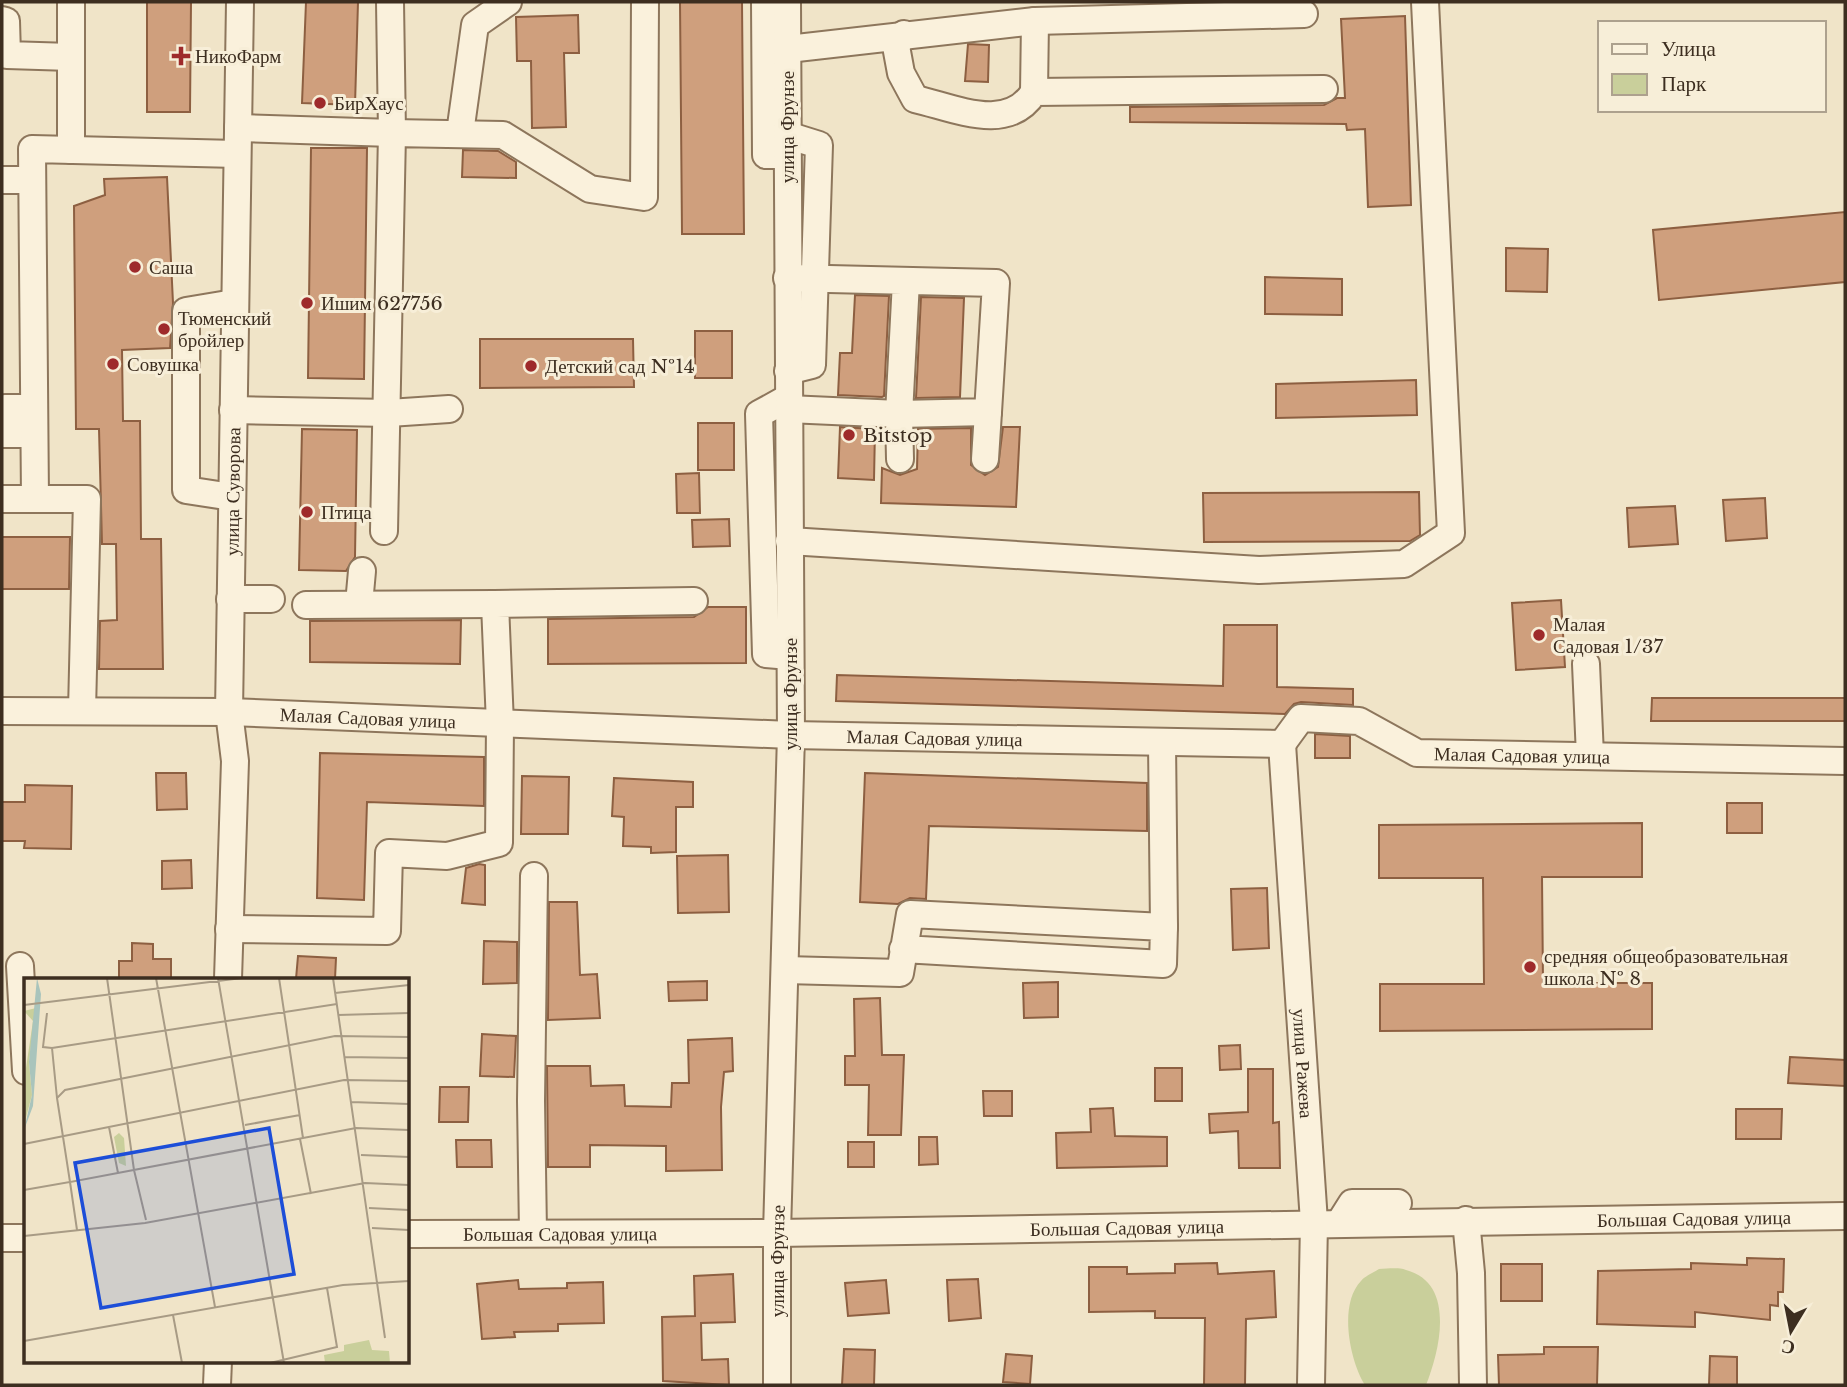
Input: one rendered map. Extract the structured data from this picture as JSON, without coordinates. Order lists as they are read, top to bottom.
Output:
{
  "streets": {
    "street": [
      "улица Фрунзе",
      "улица Суворова",
      "Малая Садовая улица",
      "улица Ражева",
      "Большая Садовая улица"
    ]
  },
  "crossings": [
    ["улица Фрунзе", "Малая Садовая улица"],
    ["улица Фрунзе", "Большая Садовая улица"],
    ["улица Суворова", "Малая Садовая улица"],
    ["Малая Садовая улица", "улица Ражева"],
    ["улица Ражева", "Большая Садовая улица"]
  ],
  "places": {
    "health": ["НикоФарм"],
    "other": [
      "БирХаус",
      "Саша",
      "Ишим 627756",
      "Тюменский бройлер",
      "Совушка",
      "Детский сад №14",
      "Bitstop",
      "Птица",
      "Малая Садовая 1/37",
      "средняя общеобразовательная школа № 8"
    ]
  },
  "legend": ["Улица", "Парк"],
  "north": "bottom"
}
